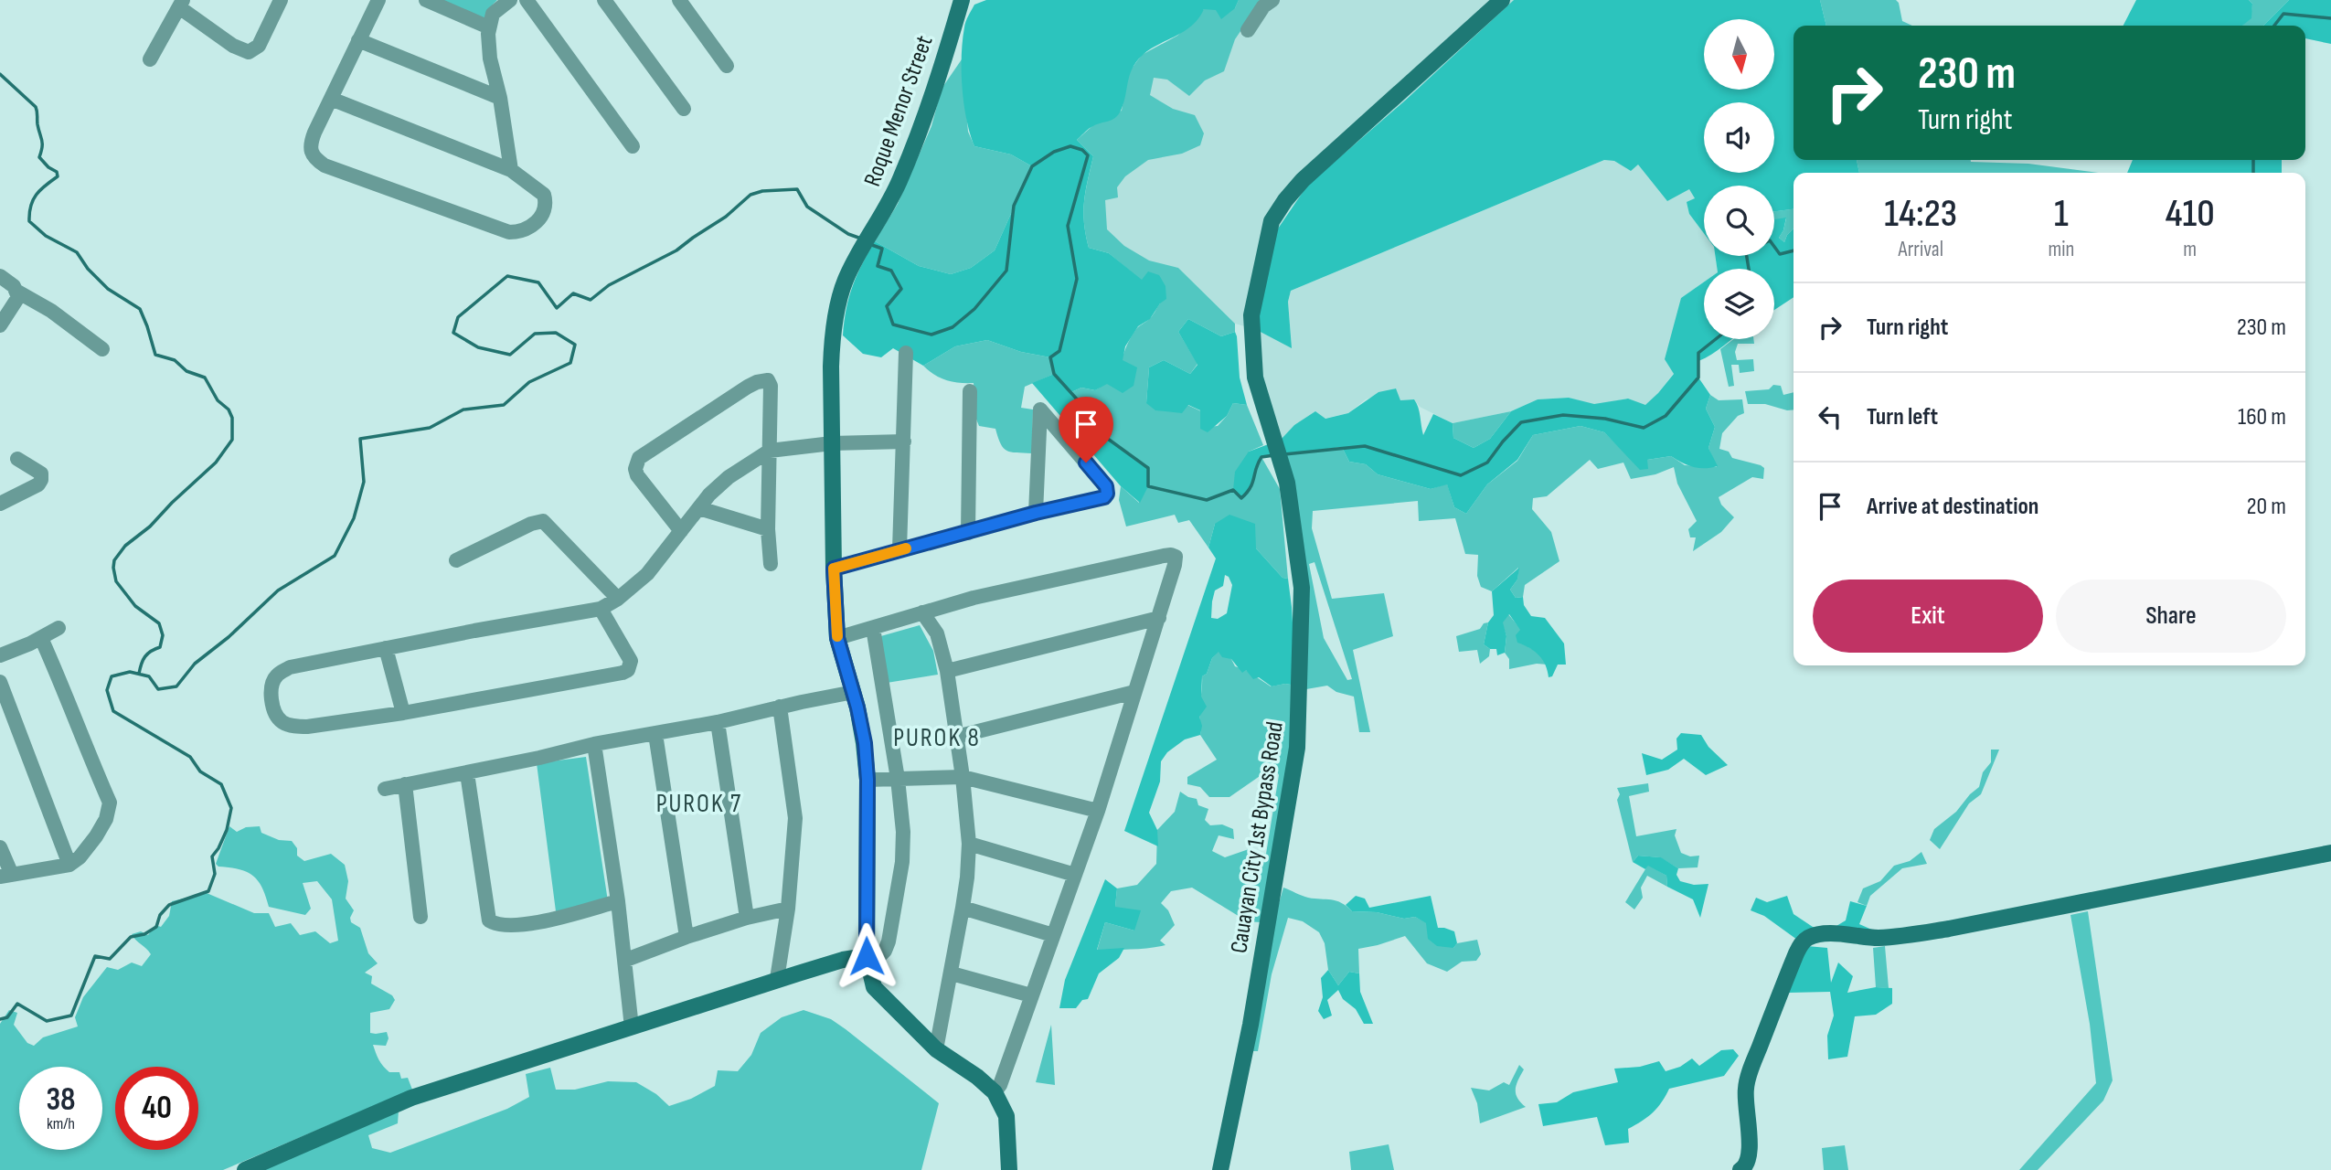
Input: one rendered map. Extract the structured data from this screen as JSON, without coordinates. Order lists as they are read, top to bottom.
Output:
{
  "streets": {
    "street": ["Roque Menor Street", "Cauayan City 1st Bypass Road"]
  },
  "districts": ["PUROK 8", "PUROK 7"],
  "north": "bottom",
  "page": {
    "turn": ["230 m", "Turn right"],
    "eta": [
      "14:23",
      "Arrival",
      "1",
      "min",
      "410",
      "m"
    ],
    "list": [
      {
        "name": "Turn right",
        "value": "230 m"
      },
      {
        "name": "Turn left",
        "value": "160 m"
      },
      {
        "name": "Arrive at destination",
        "value": "20 m"
      }
    ],
    "buttons": ["Exit", "Share"],
    "speed": "38 km/h",
    "limit": "40"
  }
}
